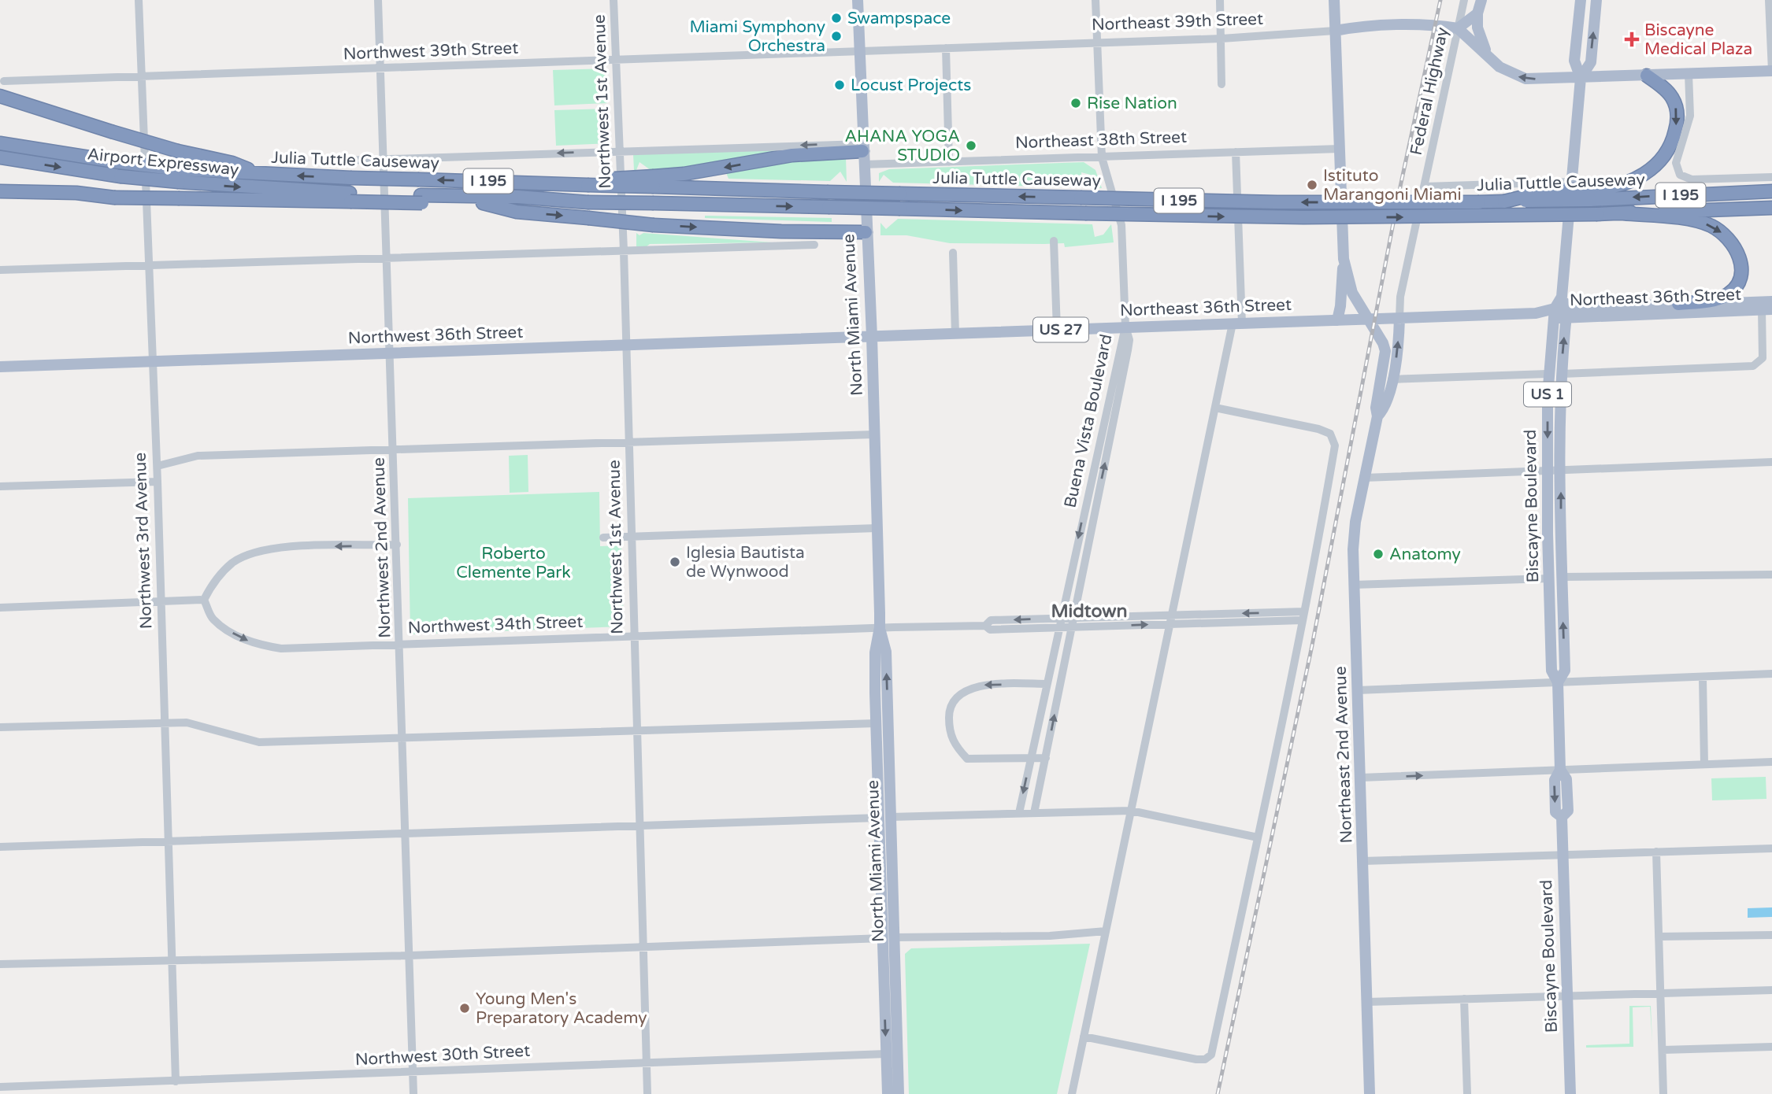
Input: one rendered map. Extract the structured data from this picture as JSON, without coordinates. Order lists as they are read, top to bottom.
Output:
{
  "streets": {
    "highway": ["Julia Tuttle Causeway", "Airport Expressway", "I 195"],
    "main road": [
      "Northeast 39th Street",
      "Northeast 36th Street",
      "North Miami Avenue",
      "US 27",
      "Northwest 36th Street",
      "US 1",
      "Biscayne Boulevard",
      "Northeast 2nd Avenue"
    ],
    "street": [
      "Northwest 39th Street",
      "Federal Highway",
      "Northwest 1st Avenue",
      "Northeast 38th Street",
      "Buena Vista Boulevard",
      "Northwest 3rd Avenue",
      "Northwest 2nd Avenue",
      "Northwest 34th Street",
      "Northwest 30th Street"
    ]
  },
  "crossings": [
    ["Northeast 39th Street", "Northwest 39th Street"],
    ["Northeast 39th Street", "Federal Highway"],
    ["Northeast 39th Street", "North Miami Avenue"],
    ["Northeast 39th Street", "Northeast 2nd Avenue"],
    ["Northwest 39th Street", "Northwest 1st Avenue"],
    ["Northwest 39th Street", "North Miami Avenue"],
    ["Northwest 39th Street", "Northwest 3rd Avenue"],
    ["Northwest 39th Street", "Northwest 2nd Avenue"],
    ["Federal Highway", "Northeast 36th Street"],
    ["Federal Highway", "Northeast 2nd Avenue"],
    ["Northwest 1st Avenue", "Northwest 36th Street"],
    ["Northwest 1st Avenue", "Northwest 34th Street"],
    ["Northwest 1st Avenue", "Northwest 30th Street"],
    ["Northeast 38th Street", "North Miami Avenue"],
    ["Northeast 38th Street", "Northeast 2nd Avenue"],
    ["Julia Tuttle Causeway", "Airport Expressway"],
    ["Northeast 36th Street", "North Miami Avenue"],
    ["Northeast 36th Street", "Northwest 36th Street"],
    ["Northeast 36th Street", "Buena Vista Boulevard"],
    ["Northeast 36th Street", "Biscayne Boulevard"],
    ["Northeast 36th Street", "Northeast 2nd Avenue"],
    ["North Miami Avenue", "Northwest 36th Street"],
    ["North Miami Avenue", "Northwest 34th Street"],
    ["North Miami Avenue", "Northwest 30th Street"],
    ["Northwest 36th Street", "Northwest 3rd Avenue"],
    ["Northwest 36th Street", "Northwest 2nd Avenue"],
    ["Buena Vista Boulevard", "Northwest 34th Street"],
    ["Northwest 3rd Avenue", "Northwest 30th Street"],
    ["Northwest 2nd Avenue", "Northwest 34th Street"],
    ["Northwest 2nd Avenue", "Northwest 30th Street"]
  ],
  "districts": ["Midtown"],
  "parks": ["Roberto Clemente Park"],
  "places": {
    "other": [
      "Swampspace",
      "Miami Symphony Orchestra",
      "Locust Projects",
      "Rise Nation",
      "AHANA YOGA STUDIO",
      "Istituto Marangoni Miami",
      "Anatomy",
      "Iglesia Bautista de Wynwood",
      "Young Men's Preparatory Academy"
    ],
    "health": ["Biscayne Medical Plaza"]
  }
}
